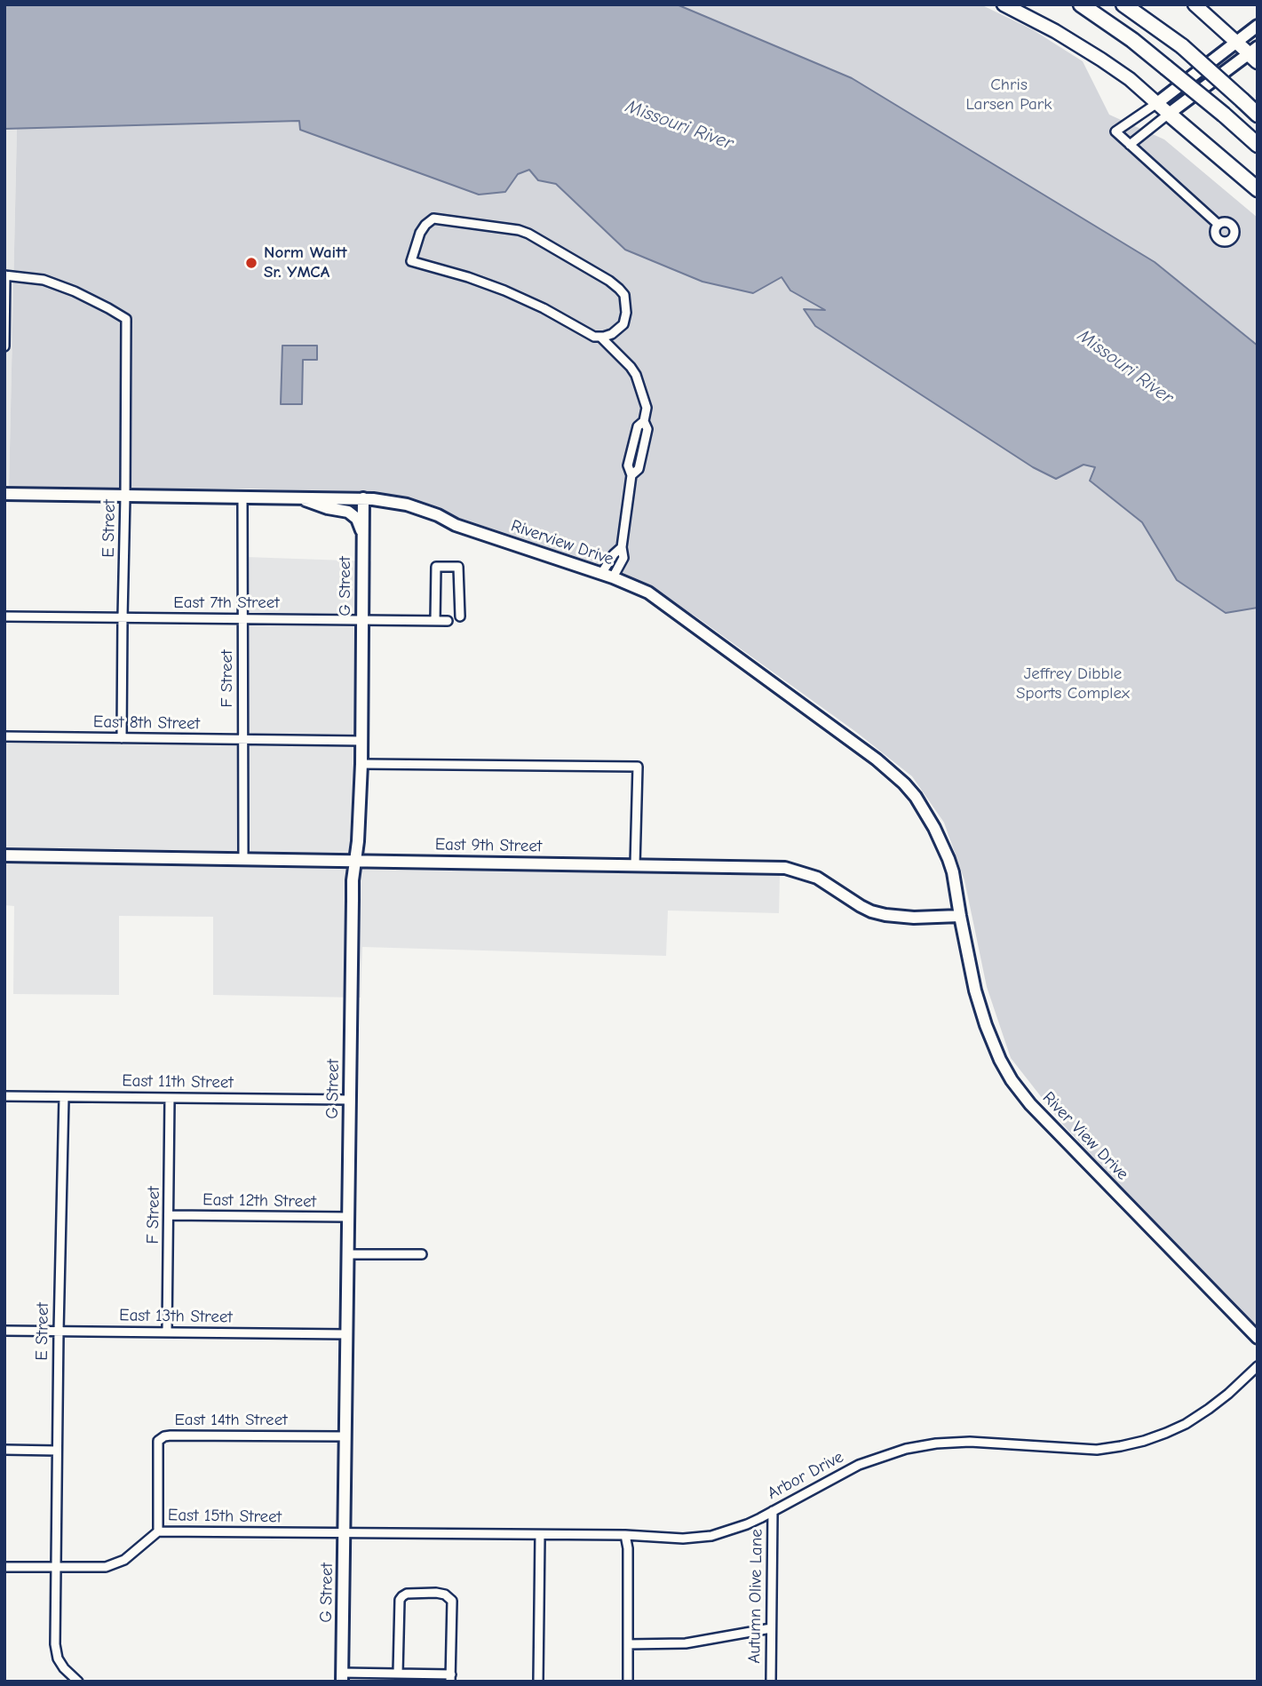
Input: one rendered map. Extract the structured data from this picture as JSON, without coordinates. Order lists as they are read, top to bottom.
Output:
{
  "streets": {
    "main road": [
      "Riverview Drive",
      "G Street",
      "East 9th Street",
      "River View Drive"
    ],
    "street": [
      "E Street",
      "East 7th Street",
      "F Street",
      "East 8th Street",
      "East 11th Street",
      "East 12th Street",
      "East 13th Street",
      "East 14th Street",
      "Arbor Drive",
      "East 15th Street",
      "Autumn Olive Lane"
    ]
  },
  "crossings": [
    ["E Street", "Riverview Drive"],
    ["E Street", "East 7th Street"],
    ["E Street", "East 8th Street"],
    ["E Street", "East 11th Street"],
    ["E Street", "East 13th Street"],
    ["E Street", "East 15th Street"],
    ["Riverview Drive", "G Street"],
    ["Riverview Drive", "F Street"],
    ["Riverview Drive", "East 9th Street"],
    ["Riverview Drive", "River View Drive"],
    ["G Street", "East 7th Street"],
    ["G Street", "East 8th Street"],
    ["G Street", "East 9th Street"],
    ["G Street", "East 11th Street"],
    ["G Street", "East 12th Street"],
    ["G Street", "East 13th Street"],
    ["G Street", "East 14th Street"],
    ["G Street", "Arbor Drive"],
    ["G Street", "East 15th Street"],
    ["East 7th Street", "F Street"],
    ["F Street", "East 8th Street"],
    ["F Street", "East 9th Street"],
    ["F Street", "East 11th Street"],
    ["F Street", "East 12th Street"],
    ["F Street", "East 13th Street"],
    ["East 9th Street", "River View Drive"],
    ["East 14th Street", "East 15th Street"],
    ["Arbor Drive", "East 15th Street"],
    ["Arbor Drive", "Autumn Olive Lane"]
  ],
  "water": ["Missouri River"],
  "parks": ["Chris Larsen Park", "Jeffrey Dibble Sports Complex"],
  "places": ["Norm Waitt Sr. YMCA"]
}
